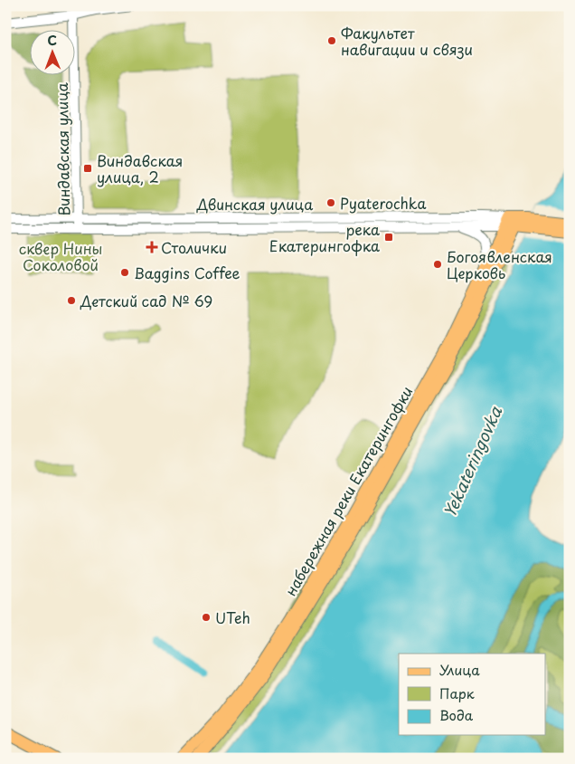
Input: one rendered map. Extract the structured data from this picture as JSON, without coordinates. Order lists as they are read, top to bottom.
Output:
{
  "streets": {
    "main road": ["Двинская улица", "набережная реки Екатерингофки"],
    "street": ["Виндавская улица"]
  },
  "crossings": [
    ["Виндавская улица", "Двинская улица"],
    ["Двинская улица", "набережная реки Екатерингофки"]
  ],
  "water": ["Yekateringovka"],
  "parks": ["сквер Нины Соколовой"],
  "places": {
    "other": [
      "Факультет навигации и связи",
      "Pyaterochka",
      "Богоявленская Церковь",
      "Baggins Coffee",
      "Детский сад № 69",
      "UTeh"
    ],
    "transit": ["Виндавская улица, 2", "река Екатерингофка"],
    "health": ["Столички"]
  },
  "legend": ["Улица", "Парк", "Вода"],
  "north": "top"
}
